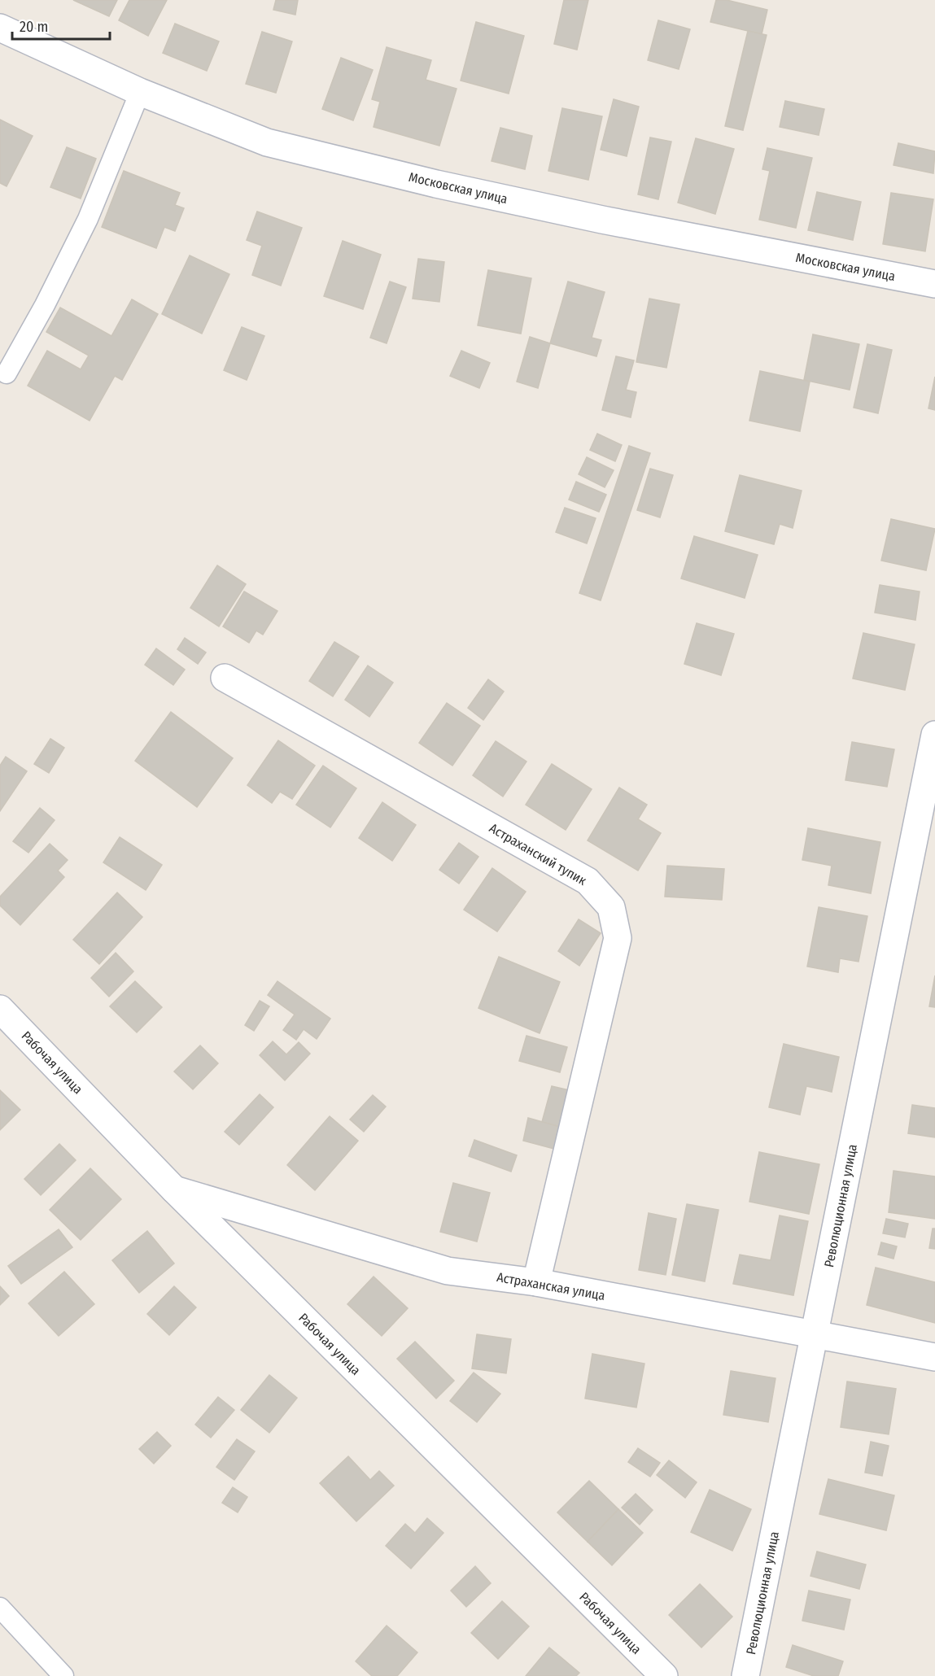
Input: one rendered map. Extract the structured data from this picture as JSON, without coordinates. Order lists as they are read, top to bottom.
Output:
{
  "streets": {
    "street": [
      "Московская улица",
      "Астраханский тупик",
      "Рабочая улица",
      "Революционная улица",
      "Астраханская улица"
    ]
  },
  "crossings": [
    ["Астраханский тупик", "Астраханская улица"],
    ["Рабочая улица", "Астраханская улица"],
    ["Революционная улица", "Астраханская улица"]
  ],
  "scale_bar": "20 m"
}
